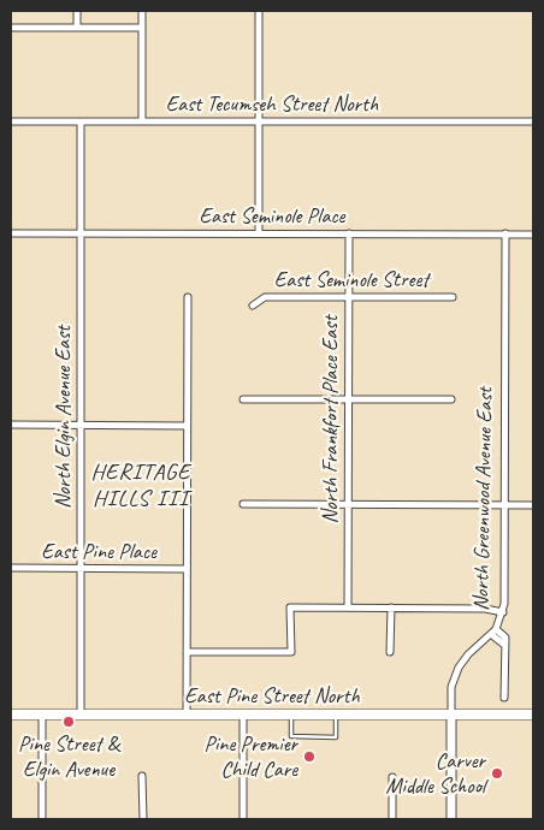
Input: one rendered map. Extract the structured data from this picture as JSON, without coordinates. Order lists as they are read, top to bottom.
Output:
{
  "streets": {
    "main road": ["East Pine Street North"],
    "street": [
      "East Tecumseh Street North",
      "East Seminole Place",
      "East Seminole Street",
      "North Elgin Avenue East",
      "North Frankfort Place East",
      "North Greenwood Avenue East",
      "East Pine Place"
    ]
  },
  "crossings": [
    ["East Tecumseh Street North", "North Elgin Avenue East"],
    ["East Seminole Place", "North Elgin Avenue East"],
    ["East Seminole Place", "North Frankfort Place East"],
    ["East Seminole Place", "North Greenwood Avenue East"],
    ["East Seminole Street", "North Frankfort Place East"],
    ["North Elgin Avenue East", "East Pine Place"],
    ["North Elgin Avenue East", "East Pine Street North"],
    ["North Greenwood Avenue East", "East Pine Street North"]
  ],
  "districts": ["HERITAGE HILLS III"],
  "places": ["Pine Street & Elgin Avenue", "Pine Premier Child Care", "Carver Middle School"]
}
